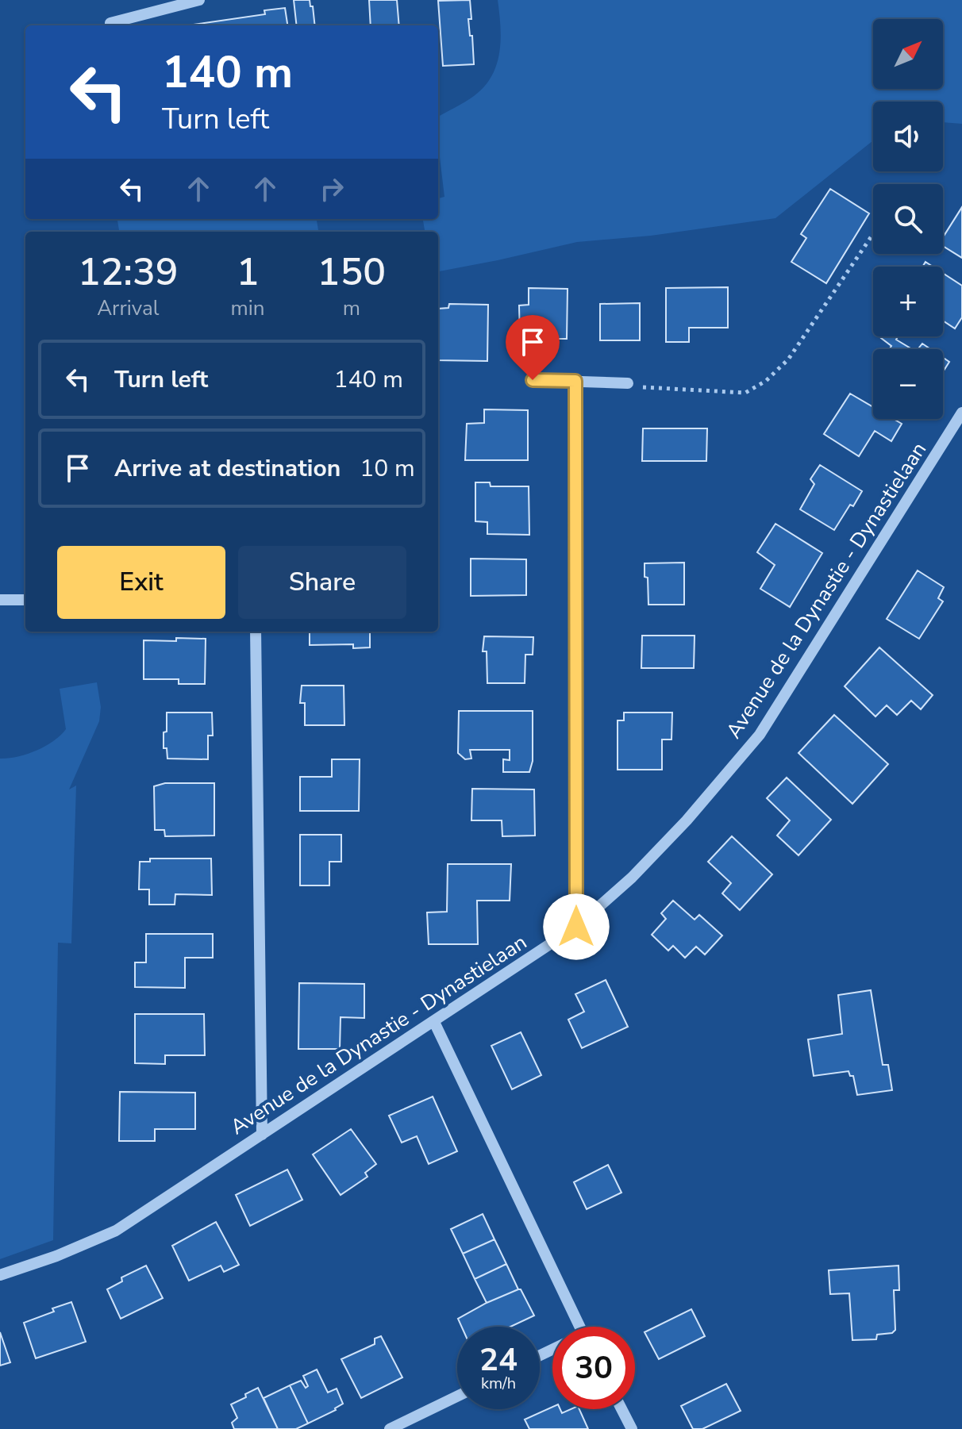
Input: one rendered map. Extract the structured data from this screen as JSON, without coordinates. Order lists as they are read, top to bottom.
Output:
{
  "streets": {
    "street": ["Avenue de la Dynastie - Dynastielaan"]
  },
  "north": "top right",
  "page": {
    "map_buttons": ["+", "−"],
    "turn": ["140 m", "Turn left"],
    "eta": [
      "12:39",
      "Arrival",
      "1",
      "min",
      "150",
      "m"
    ],
    "list": [
      {
        "name": "Turn left",
        "value": "140 m"
      },
      {
        "name": "Arrive at destination",
        "value": "10 m"
      }
    ],
    "buttons": ["Exit", "Share"],
    "speed": "24 km/h",
    "limit": "30"
  }
}
